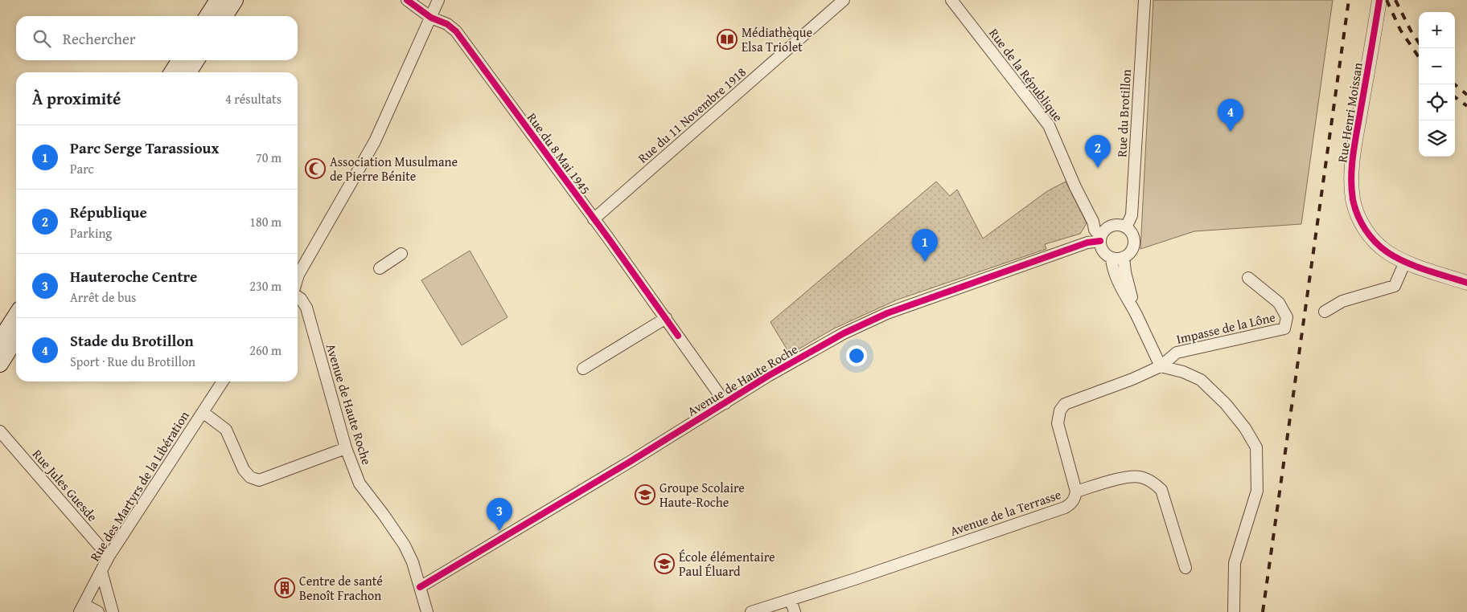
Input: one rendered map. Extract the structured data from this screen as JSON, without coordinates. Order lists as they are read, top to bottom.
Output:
{
  "streets": {
    "street": [
      "Rue de la République",
      "Rue Henri Moissan",
      "Rue du Brotillon",
      "Rue du 11 Novembre 1918",
      "Rue du 8 Mai 1945",
      "Impasse de la Lône",
      "Avenue de Haute Roche",
      "Rue Jules Guesde",
      "Rue des Martyrs de la Libération",
      "Avenue de la Terrasse"
    ]
  },
  "crossings": [
    ["Rue de la République", "Rue du Brotillon"],
    ["Rue de la République", "Avenue de Haute Roche"],
    ["Rue du Brotillon", "Avenue de Haute Roche"],
    ["Rue du 11 Novembre 1918", "Rue du 8 Mai 1945"],
    ["Rue du 8 Mai 1945", "Avenue de Haute Roche"],
    ["Impasse de la Lône", "Avenue de la Terrasse"],
    ["Rue Jules Guesde", "Rue des Martyrs de la Libération"]
  ],
  "places": {
    "library": ["Médiathèque Elsa Triolet"],
    "mosque": ["Association Musulmane de Pierre Bénite"],
    "school or university": ["Groupe Scolaire Haute-Roche", "École élémentaire Paul Éluard"],
    "building": ["Centre de santé Benoît Frachon"]
  },
  "page": {
    "map_buttons": ["+", "−"],
    "search": "Rechercher",
    "heading": ["À proximité", "4 résultats"],
    "pins": [
      "4",
      "2",
      "1",
      "3"
    ],
    "list": [
      {
        "mark": "1",
        "name": "Parc Serge Tarassioux",
        "note": "Parc",
        "value": "70 m"
      },
      {
        "mark": "2",
        "name": "République",
        "note": "Parking",
        "value": "180 m"
      },
      {
        "mark": "3",
        "name": "Hauteroche Centre",
        "note": "Arrêt de bus",
        "value": "230 m"
      },
      {
        "mark": "4",
        "name": "Stade du Brotillon",
        "note": "Sport · Rue du Brotillon",
        "value": "260 m"
      }
    ]
  }
}
